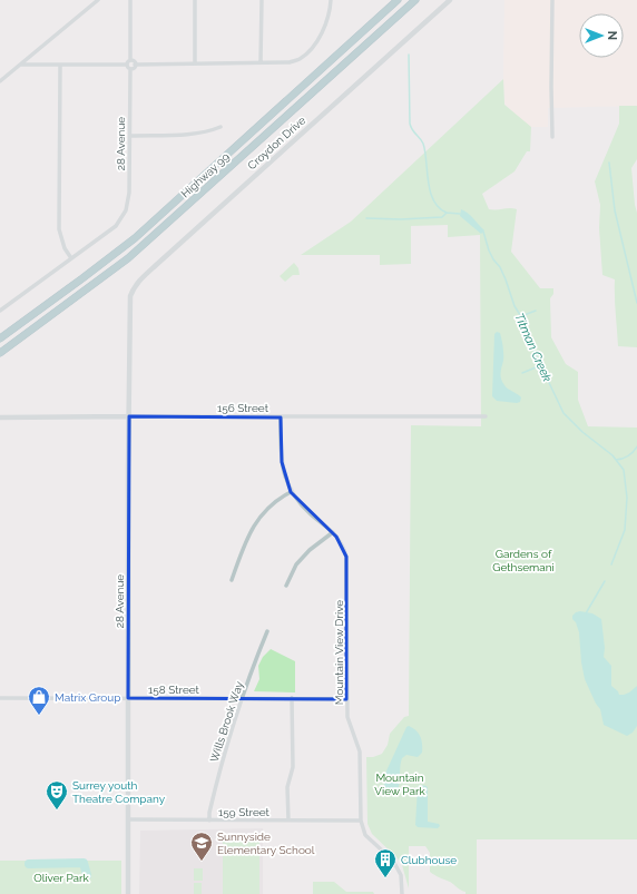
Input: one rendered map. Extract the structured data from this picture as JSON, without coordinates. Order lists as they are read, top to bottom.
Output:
{
  "streets": {
    "highway": ["Highway 99"],
    "street": [
      "Croydon Drive",
      "28 Avenue",
      "156 Street",
      "Mountain View Drive",
      "158 Street",
      "Wills Brook Way",
      "159 Street"
    ]
  },
  "crossings": [
    ["Croydon Drive", "28 Avenue"],
    ["28 Avenue", "156 Street"],
    ["28 Avenue", "158 Street"],
    ["28 Avenue", "159 Street"],
    ["156 Street", "Mountain View Drive"],
    ["Mountain View Drive", "158 Street"],
    ["Mountain View Drive", "159 Street"],
    ["158 Street", "Wills Brook Way"],
    ["Wills Brook Way", "159 Street"]
  ],
  "water": ["Titman Creek"],
  "parks": ["Gardens of Gethsemani", "Mountain View Park", "Oliver Park"],
  "places": {
    "shop": ["Matrix Group"],
    "theatre": ["Surrey youth Theatre Company"],
    "school or university": ["Sunnyside Elementary School"],
    "building": ["Clubhouse"]
  },
  "north": "right"
}
